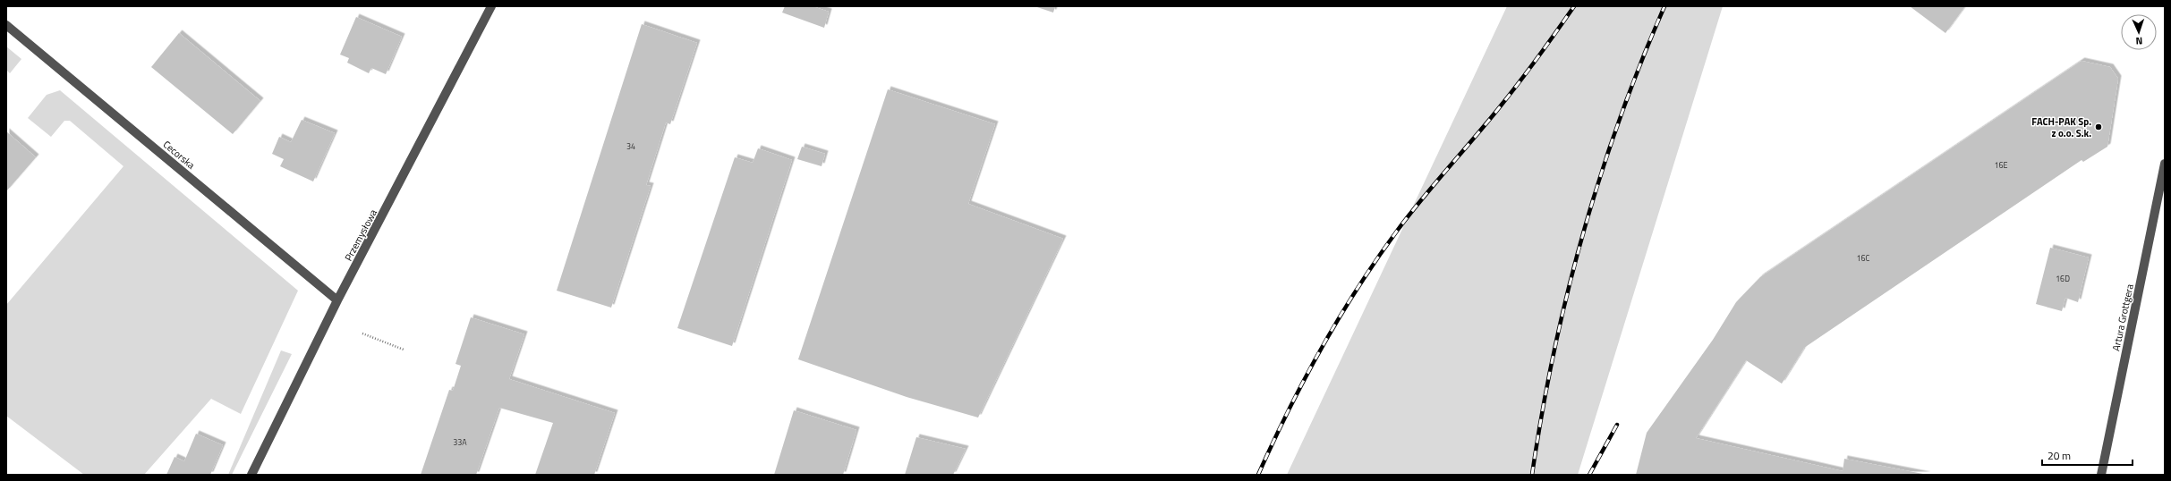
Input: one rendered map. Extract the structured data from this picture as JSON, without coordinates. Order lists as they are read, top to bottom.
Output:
{
  "streets": {
    "street": ["Cecorska", "Przemysłowa", "Artura Grottgera"]
  },
  "crossings": [
    ["Cecorska", "Przemysłowa"]
  ],
  "places": ["FACH-PAK Sp. z o.o. S.k."],
  "house_numbers": [
    "34",
    "16E",
    "16C",
    "16D",
    "33A"
  ],
  "scale_bar": "20 m",
  "north": "bottom"
}
